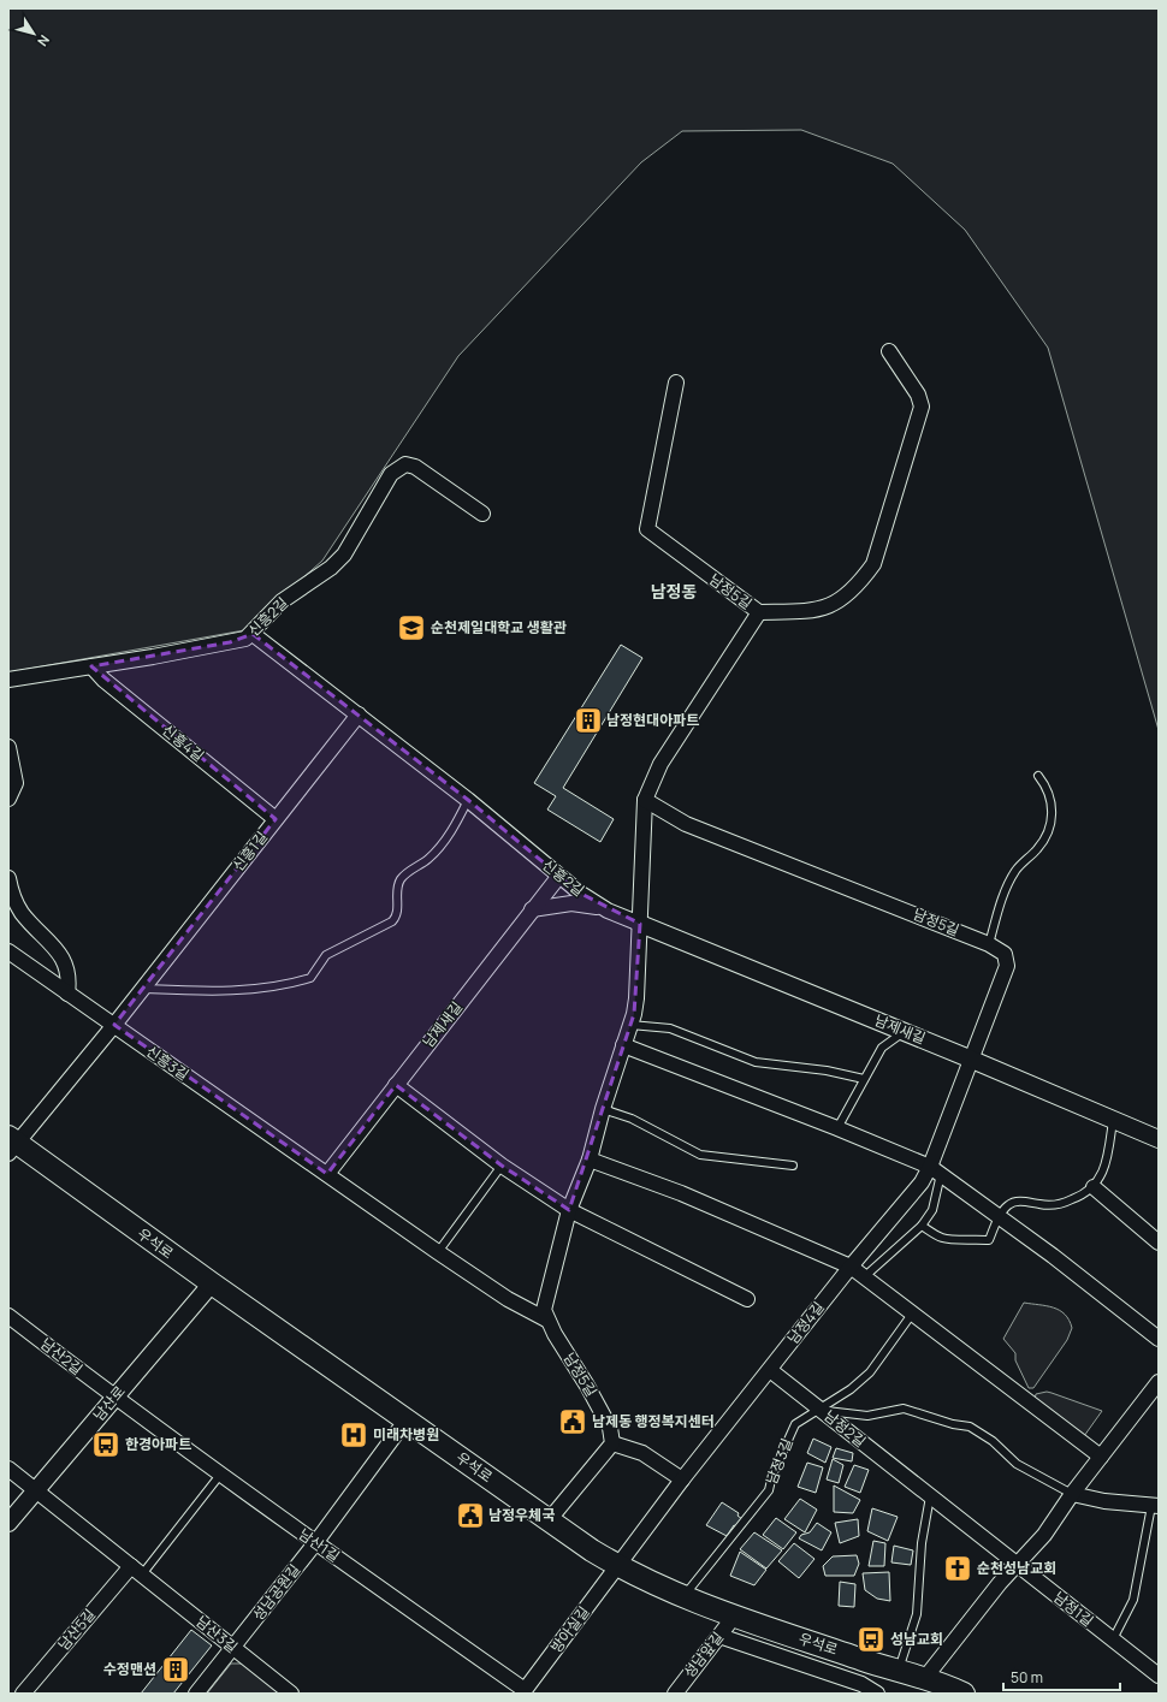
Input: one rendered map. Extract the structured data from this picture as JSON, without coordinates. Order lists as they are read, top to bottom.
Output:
{
  "streets": {
    "main road": ["우석로"],
    "street": [
      "남정5길",
      "신흥2길",
      "신흥4길",
      "신흥1길",
      "남제새길",
      "신흥3길",
      "남정4길",
      "남산2길",
      "남산로",
      "남정2길",
      "남산1길",
      "성남공원길",
      "남정1길",
      "남산5길",
      "방아실길",
      "남산3길",
      "성남앞길"
    ],
    "lane": ["남정3길"]
  },
  "crossings": [
    ["남정5길", "신흥2길"],
    ["남정5길", "남제새길"],
    ["남정5길", "남정4길"],
    ["신흥2길", "신흥4길"],
    ["신흥2길", "신흥1길"],
    ["신흥2길", "남제새길"],
    ["신흥4길", "신흥1길"],
    ["신흥1길", "신흥3길"],
    ["신흥1길", "우석로"],
    ["남제새길", "신흥3길"],
    ["남제새길", "남정4길"],
    ["우석로", "남정4길"],
    ["우석로", "남산로"],
    ["우석로", "남정3길"],
    ["우석로", "성남공원길"],
    ["우석로", "방아실길"],
    ["우석로", "성남앞길"],
    ["남정4길", "방아실길"],
    ["남산2길", "남산로"],
    ["남산2길", "남산1길"],
    ["남산로", "남산1길"],
    ["남산로", "남산3길"],
    ["남정2길", "남정3길"],
    ["남정2길", "남정1길"],
    ["남산1길", "성남공원길"],
    ["남산1길", "방아실길"],
    ["성남공원길", "남산3길"],
    ["남산5길", "남산3길"]
  ],
  "districts": ["남정동"],
  "places": {
    "school or university": ["순천제일대학교 생활관"],
    "building": ["남정현대아파트", "수정맨션"],
    "public building": ["남제동 행정복지센터", "남정우체국"],
    "hospital": ["미래차병원"],
    "bus stop": ["한경아파트", "성남교회"],
    "church": ["순천성남교회"]
  },
  "scale_bar": "50 m",
  "north": "bottom right"
}
